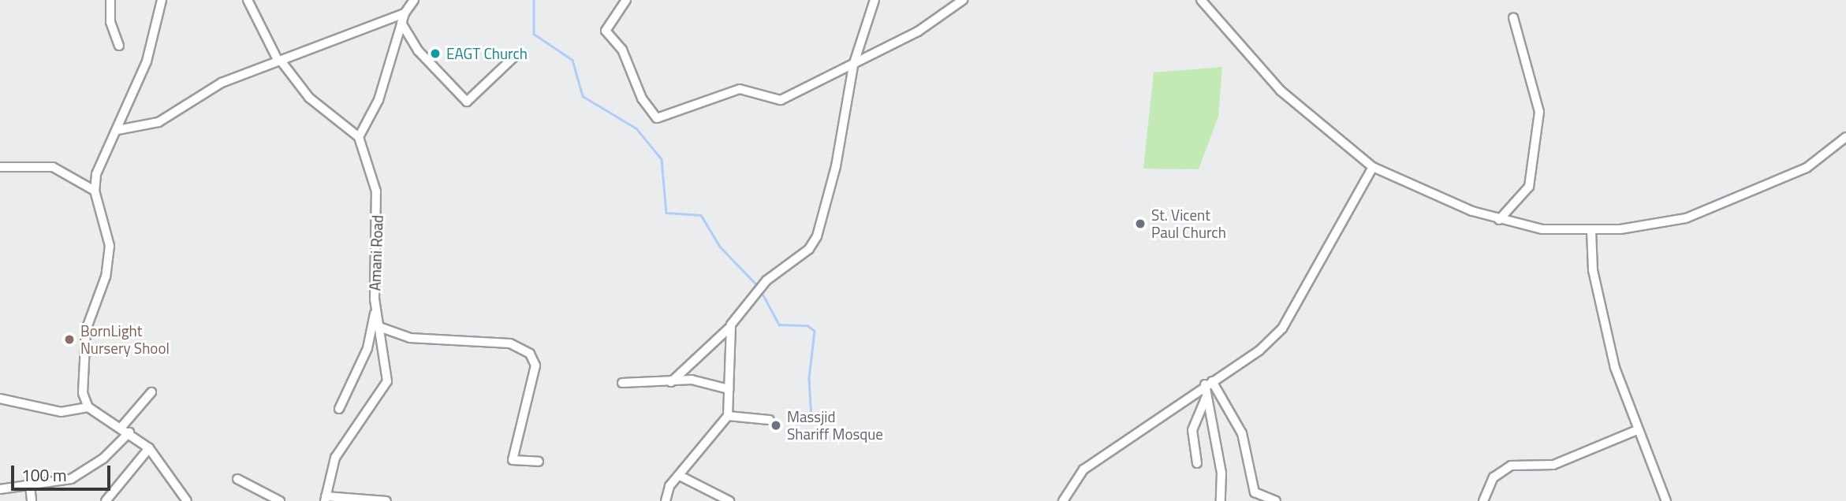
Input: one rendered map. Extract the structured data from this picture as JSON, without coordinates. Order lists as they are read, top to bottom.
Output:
{
  "streets": {
    "street": ["Amani Road"]
  },
  "places": [
    "EAGT Church",
    "St. Vicent Paul Church",
    "BornLight Nursery Shool",
    "Massjid Shariff Mosque"
  ],
  "scale_bar": "100 m"
}
